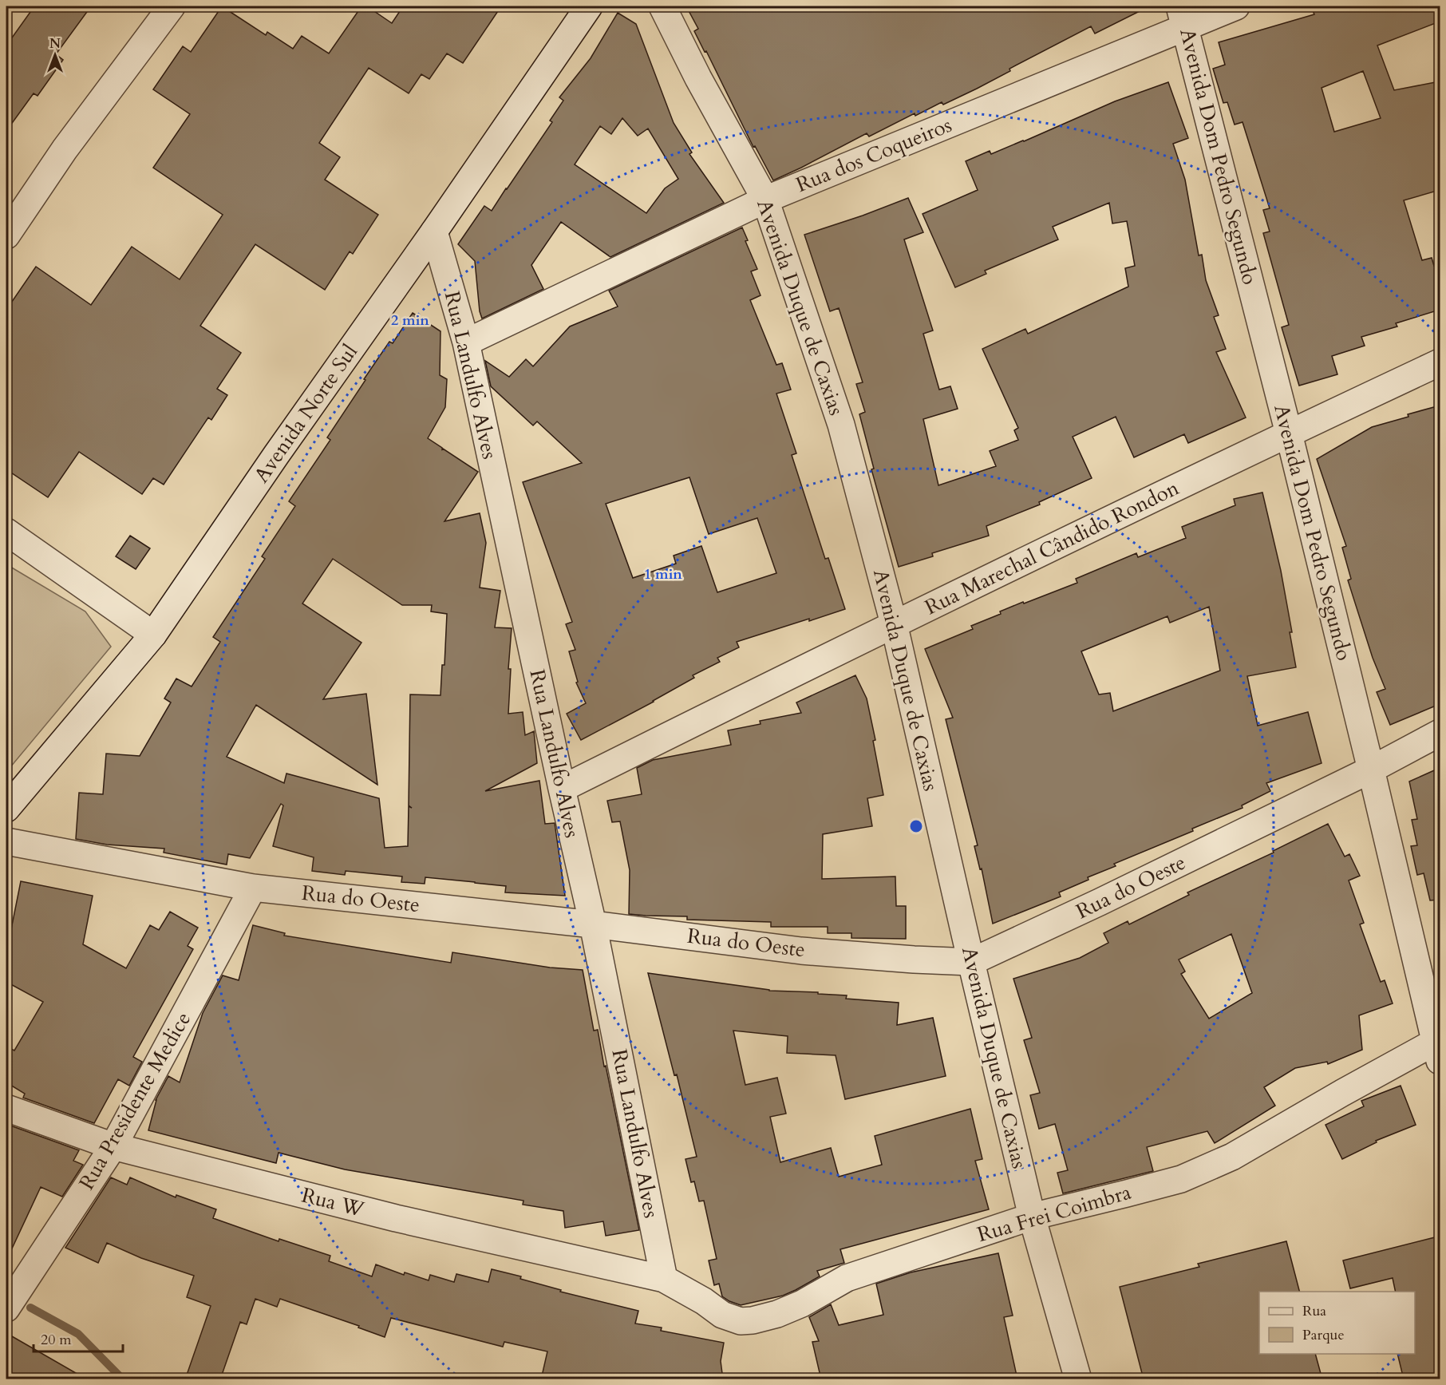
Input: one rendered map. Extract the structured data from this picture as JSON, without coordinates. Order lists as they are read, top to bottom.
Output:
{
  "streets": {
    "street": [
      "Rua dos Coqueiros",
      "Avenida Dom Pedro Segundo",
      "Avenida Duque de Caxias",
      "Rua Landulfo Alves",
      "Avenida Norte Sul",
      "Rua Marechal Cândido Rondon",
      "Rua do Oeste",
      "Rua Presidente Medice",
      "Rua W",
      "Rua Frei Coimbra"
    ]
  },
  "crossings": [
    ["Rua dos Coqueiros", "Avenida Dom Pedro Segundo"],
    ["Rua dos Coqueiros", "Avenida Duque de Caxias"],
    ["Rua dos Coqueiros", "Rua Landulfo Alves"],
    ["Avenida Dom Pedro Segundo", "Rua Marechal Cândido Rondon"],
    ["Avenida Dom Pedro Segundo", "Rua do Oeste"],
    ["Avenida Dom Pedro Segundo", "Rua Frei Coimbra"],
    ["Avenida Duque de Caxias", "Rua Marechal Cândido Rondon"],
    ["Avenida Duque de Caxias", "Rua do Oeste"],
    ["Avenida Duque de Caxias", "Rua Frei Coimbra"],
    ["Rua Landulfo Alves", "Avenida Norte Sul"],
    ["Rua Landulfo Alves", "Rua Marechal Cândido Rondon"],
    ["Rua Landulfo Alves", "Rua do Oeste"],
    ["Rua Landulfo Alves", "Rua W"],
    ["Rua Landulfo Alves", "Rua Frei Coimbra"],
    ["Rua do Oeste", "Rua Presidente Medice"],
    ["Rua Presidente Medice", "Rua W"],
    ["Rua W", "Rua Frei Coimbra"]
  ],
  "legend": ["Rua", "Parque"],
  "scale_bar": "20 m",
  "north": "top",
  "rings": ["2 min", "1 min"]
}
